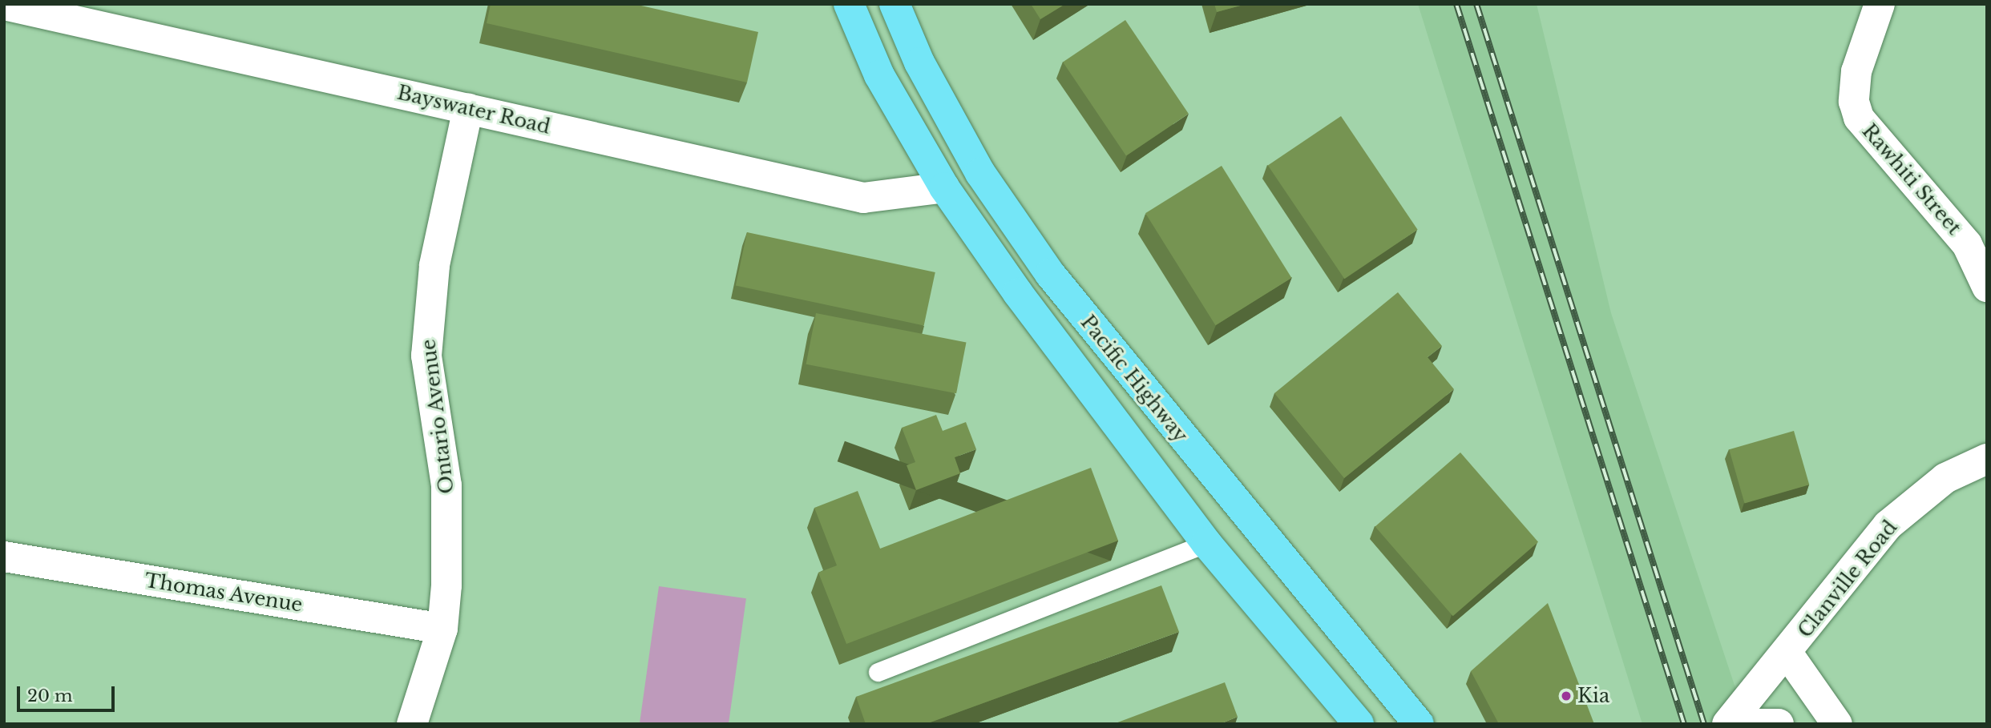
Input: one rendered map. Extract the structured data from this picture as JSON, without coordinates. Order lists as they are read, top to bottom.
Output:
{
  "streets": {
    "highway": ["Pacific Highway"],
    "street": [
      "Bayswater Road",
      "Rawhiti Street",
      "Ontario Avenue",
      "Clanville Road",
      "Thomas Avenue"
    ]
  },
  "crossings": [
    ["Bayswater Road", "Pacific Highway"],
    ["Bayswater Road", "Ontario Avenue"],
    ["Ontario Avenue", "Thomas Avenue"]
  ],
  "places": ["Kia"],
  "scale_bar": "20 m"
}
